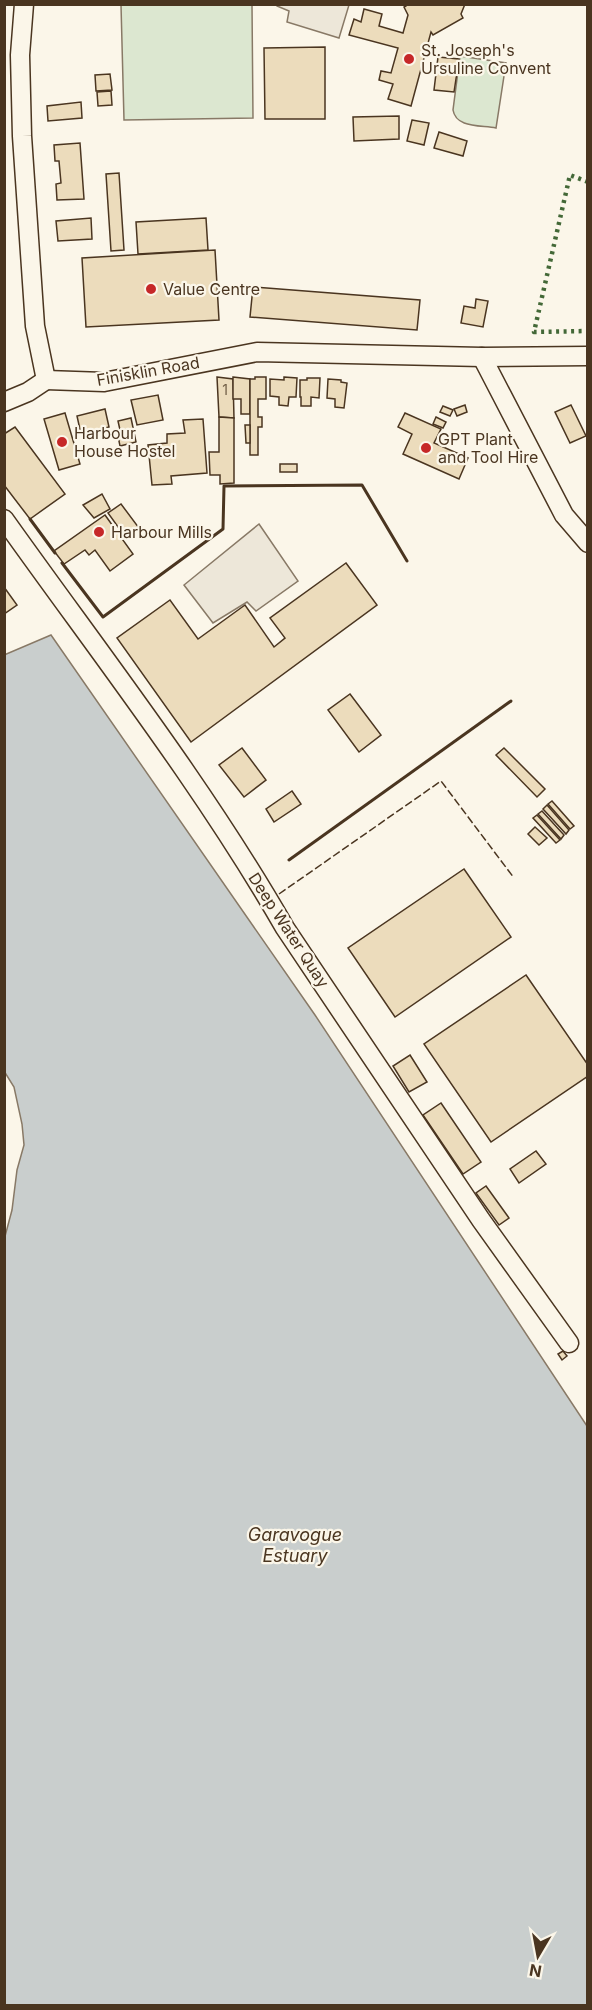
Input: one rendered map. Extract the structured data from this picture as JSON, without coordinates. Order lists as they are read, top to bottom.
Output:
{
  "streets": {
    "street": ["Finisklin Road", "Deep Water Quay"]
  },
  "water": ["Garavogue Estuary"],
  "places": [
    "St. Joseph's Ursuline Convent",
    "Value Centre",
    "Harbour House Hostel",
    "GPT Plant and Tool Hire",
    "Harbour Mills"
  ],
  "house_numbers": ["1"],
  "north": "bottom"
}
